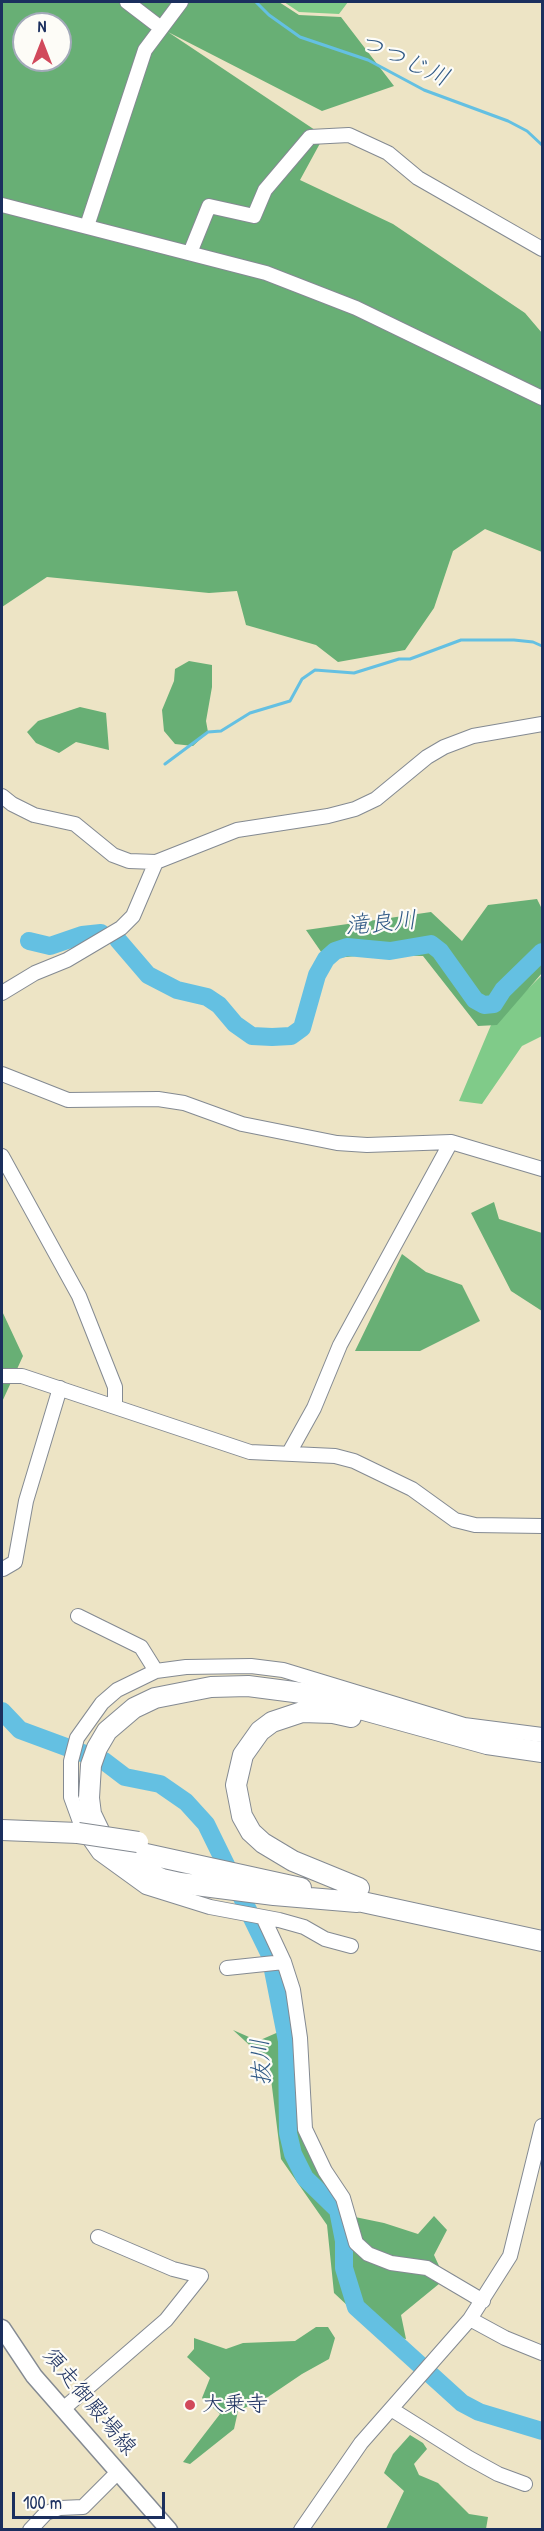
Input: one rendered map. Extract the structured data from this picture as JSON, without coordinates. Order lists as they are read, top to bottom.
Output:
{
  "streets": {
    "main road": ["須走御殿場線"]
  },
  "water": ["つつじ川", "滝良川", "抜川"],
  "places": ["大乗寺"],
  "scale_bar": "100 m",
  "north": "top"
}
